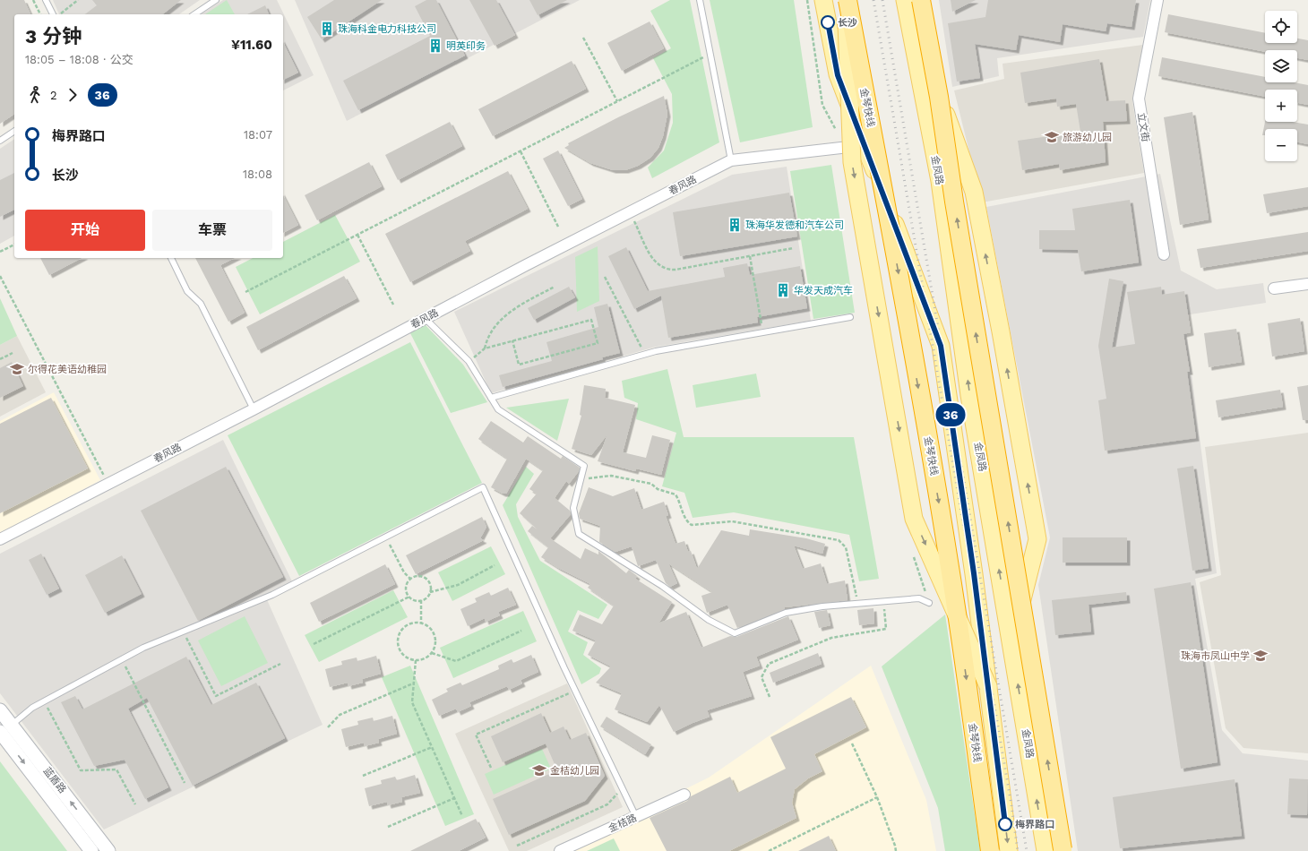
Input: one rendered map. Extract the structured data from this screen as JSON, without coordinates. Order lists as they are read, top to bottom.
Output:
{
  "streets": {
    "highway": ["金琴快线"],
    "main road": ["金凤路"],
    "street": [
      "立文街",
      "春风路",
      "蓝盾路",
      "金桔路"
    ]
  },
  "places": {
    "other": ["长沙", "梅界路口"],
    "building": [
      "珠海科金电力科技公司",
      "明英印务",
      "珠海华发德和汽车公司",
      "华发天成汽车"
    ],
    "school or university": [
      "旅游幼儿园",
      "尔得花美语幼稚园",
      "珠海市凤山中学",
      "金桔幼儿园"
    ]
  },
  "lines": ["bus line 36"],
  "page": {
    "on_map": "36",
    "map_buttons": ["+", "−"],
    "heading": ["3 分钟", "18:05 – 18:08 · 公交", "¥11.60"],
    "legs": ["2", "36"],
    "list": [
      {
        "name": "梅界路口",
        "value": "18:07"
      },
      {
        "name": "长沙",
        "value": "18:08"
      }
    ],
    "buttons": ["开始", "车票"]
  }
}
